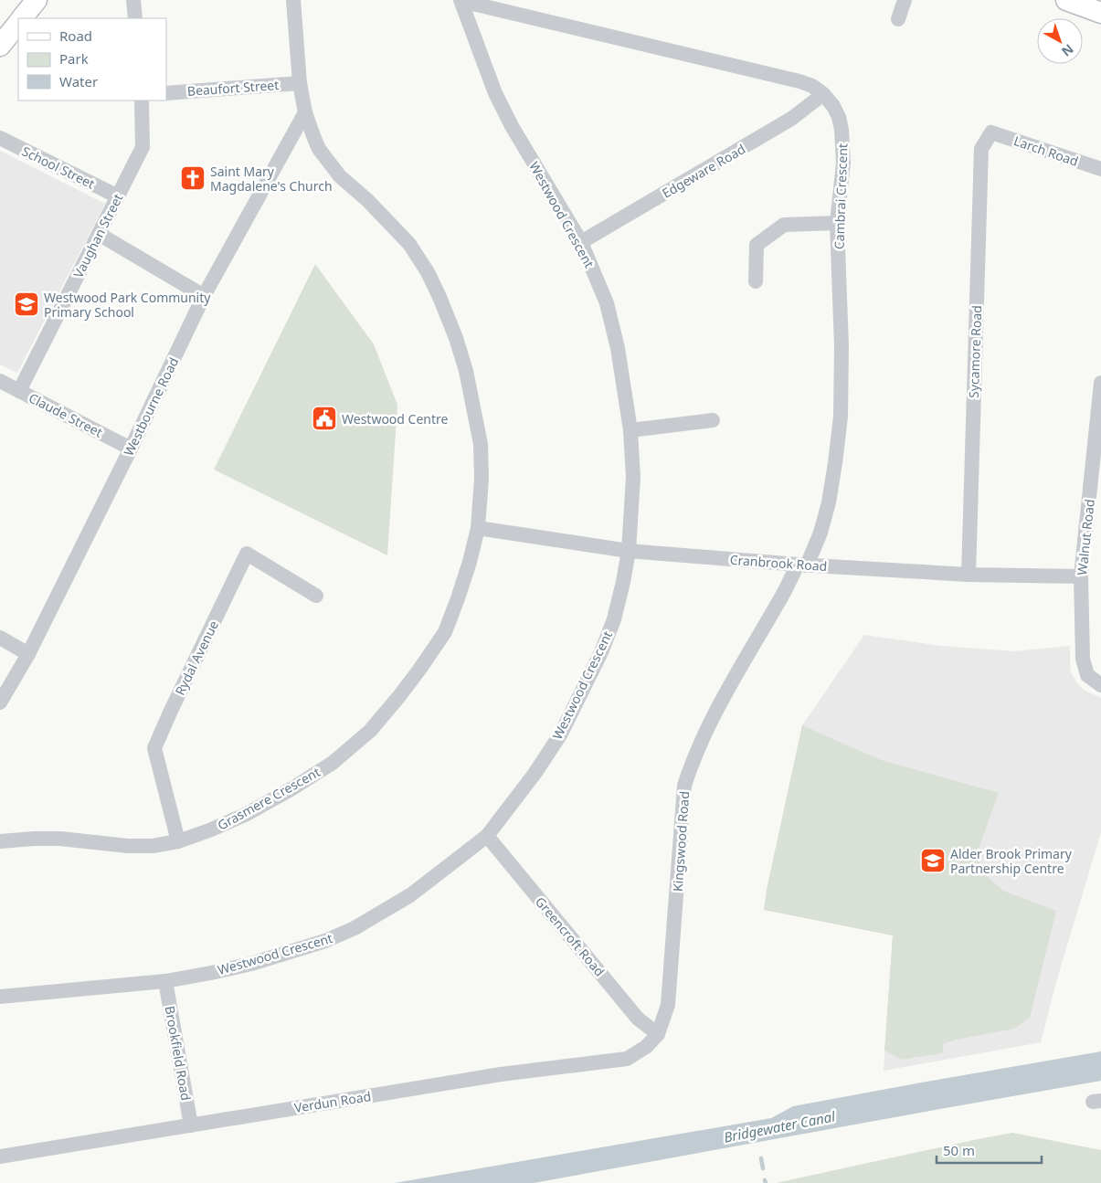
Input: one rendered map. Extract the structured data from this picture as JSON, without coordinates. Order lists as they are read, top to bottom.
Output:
{
  "streets": {
    "street": [
      "Beaufort Street",
      "Larch Road",
      "School Street",
      "Edgeware Road",
      "Cambrai Crescent",
      "Westwood Crescent",
      "Vaughan Street",
      "Sycamore Road",
      "Westbourne Road",
      "Claude Street",
      "Walnut Road",
      "Cranbrook Road",
      "Rydal Avenue",
      "Grasmere Crescent",
      "Kingswood Road",
      "Greencroft Road",
      "Brookfield Road",
      "Verdun Road"
    ]
  },
  "crossings": [
    ["Beaufort Street", "Grasmere Crescent"],
    ["Larch Road", "Sycamore Road"],
    ["School Street", "Vaughan Street"],
    ["Edgeware Road", "Cambrai Crescent"],
    ["Edgeware Road", "Westwood Crescent"],
    ["Cambrai Crescent", "Westwood Crescent"],
    ["Cambrai Crescent", "Cranbrook Road"],
    ["Cambrai Crescent", "Kingswood Road"],
    ["Westwood Crescent", "Cranbrook Road"],
    ["Westwood Crescent", "Greencroft Road"],
    ["Westwood Crescent", "Brookfield Road"],
    ["Vaughan Street", "Claude Street"],
    ["Sycamore Road", "Cranbrook Road"],
    ["Westbourne Road", "Claude Street"],
    ["Westbourne Road", "Grasmere Crescent"],
    ["Walnut Road", "Cranbrook Road"],
    ["Cranbrook Road", "Grasmere Crescent"],
    ["Cranbrook Road", "Kingswood Road"],
    ["Rydal Avenue", "Grasmere Crescent"],
    ["Kingswood Road", "Greencroft Road"],
    ["Kingswood Road", "Verdun Road"],
    ["Greencroft Road", "Verdun Road"],
    ["Brookfield Road", "Verdun Road"]
  ],
  "water": ["Bridgewater Canal"],
  "places": {
    "church": ["Saint Mary Magdalene's Church"],
    "school or university": ["Westwood Park Community Primary School", "Alder Brook Primary Partnership Centre"],
    "public building": ["Westwood Centre"]
  },
  "legend": ["Road", "Park", "Water"],
  "scale_bar": "50 m",
  "north": "bottom right"
}
